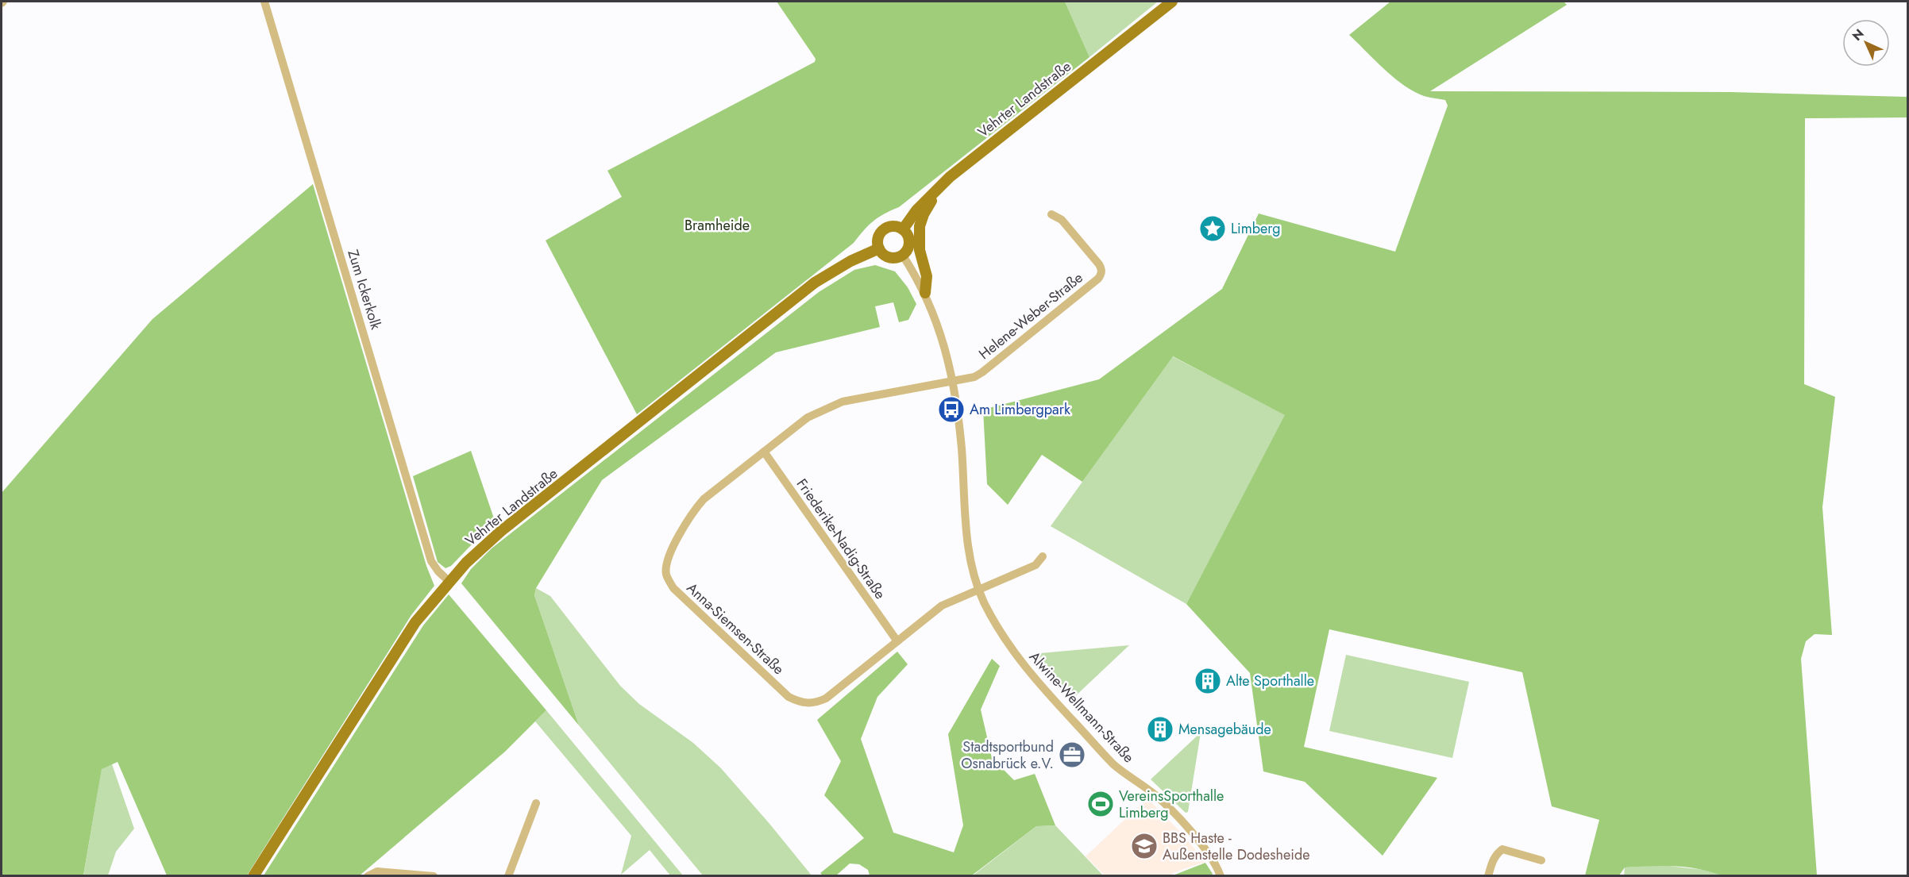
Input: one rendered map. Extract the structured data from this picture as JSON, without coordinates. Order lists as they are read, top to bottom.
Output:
{
  "streets": {
    "main road": ["Vehrter Landstraße"],
    "street": [
      "Zum Ickerkolk",
      "Helene-Weber-Straße",
      "Friederike-Nadig-Straße",
      "Anna-Siemsen-Straße",
      "Alwine-Wellmann-Straße"
    ]
  },
  "crossings": [
    ["Vehrter Landstraße", "Zum Ickerkolk"],
    ["Vehrter Landstraße", "Alwine-Wellmann-Straße"],
    ["Helene-Weber-Straße", "Anna-Siemsen-Straße"],
    ["Helene-Weber-Straße", "Alwine-Wellmann-Straße"],
    ["Friederike-Nadig-Straße", "Anna-Siemsen-Straße"],
    ["Anna-Siemsen-Straße", "Alwine-Wellmann-Straße"]
  ],
  "parks": ["Bramheide"],
  "places": {
    "place": ["Limberg"],
    "bus stop": ["Am Limbergpark"],
    "building": ["Alte Sporthalle", "Mensagebäude"],
    "office": ["Stadtsportbund Osnabrück e.V."],
    "sports": ["VereinsSporthalle Limberg"],
    "school or university": ["BBS Haste - Außenstelle Dodesheide"]
  },
  "north": "top left"
}
